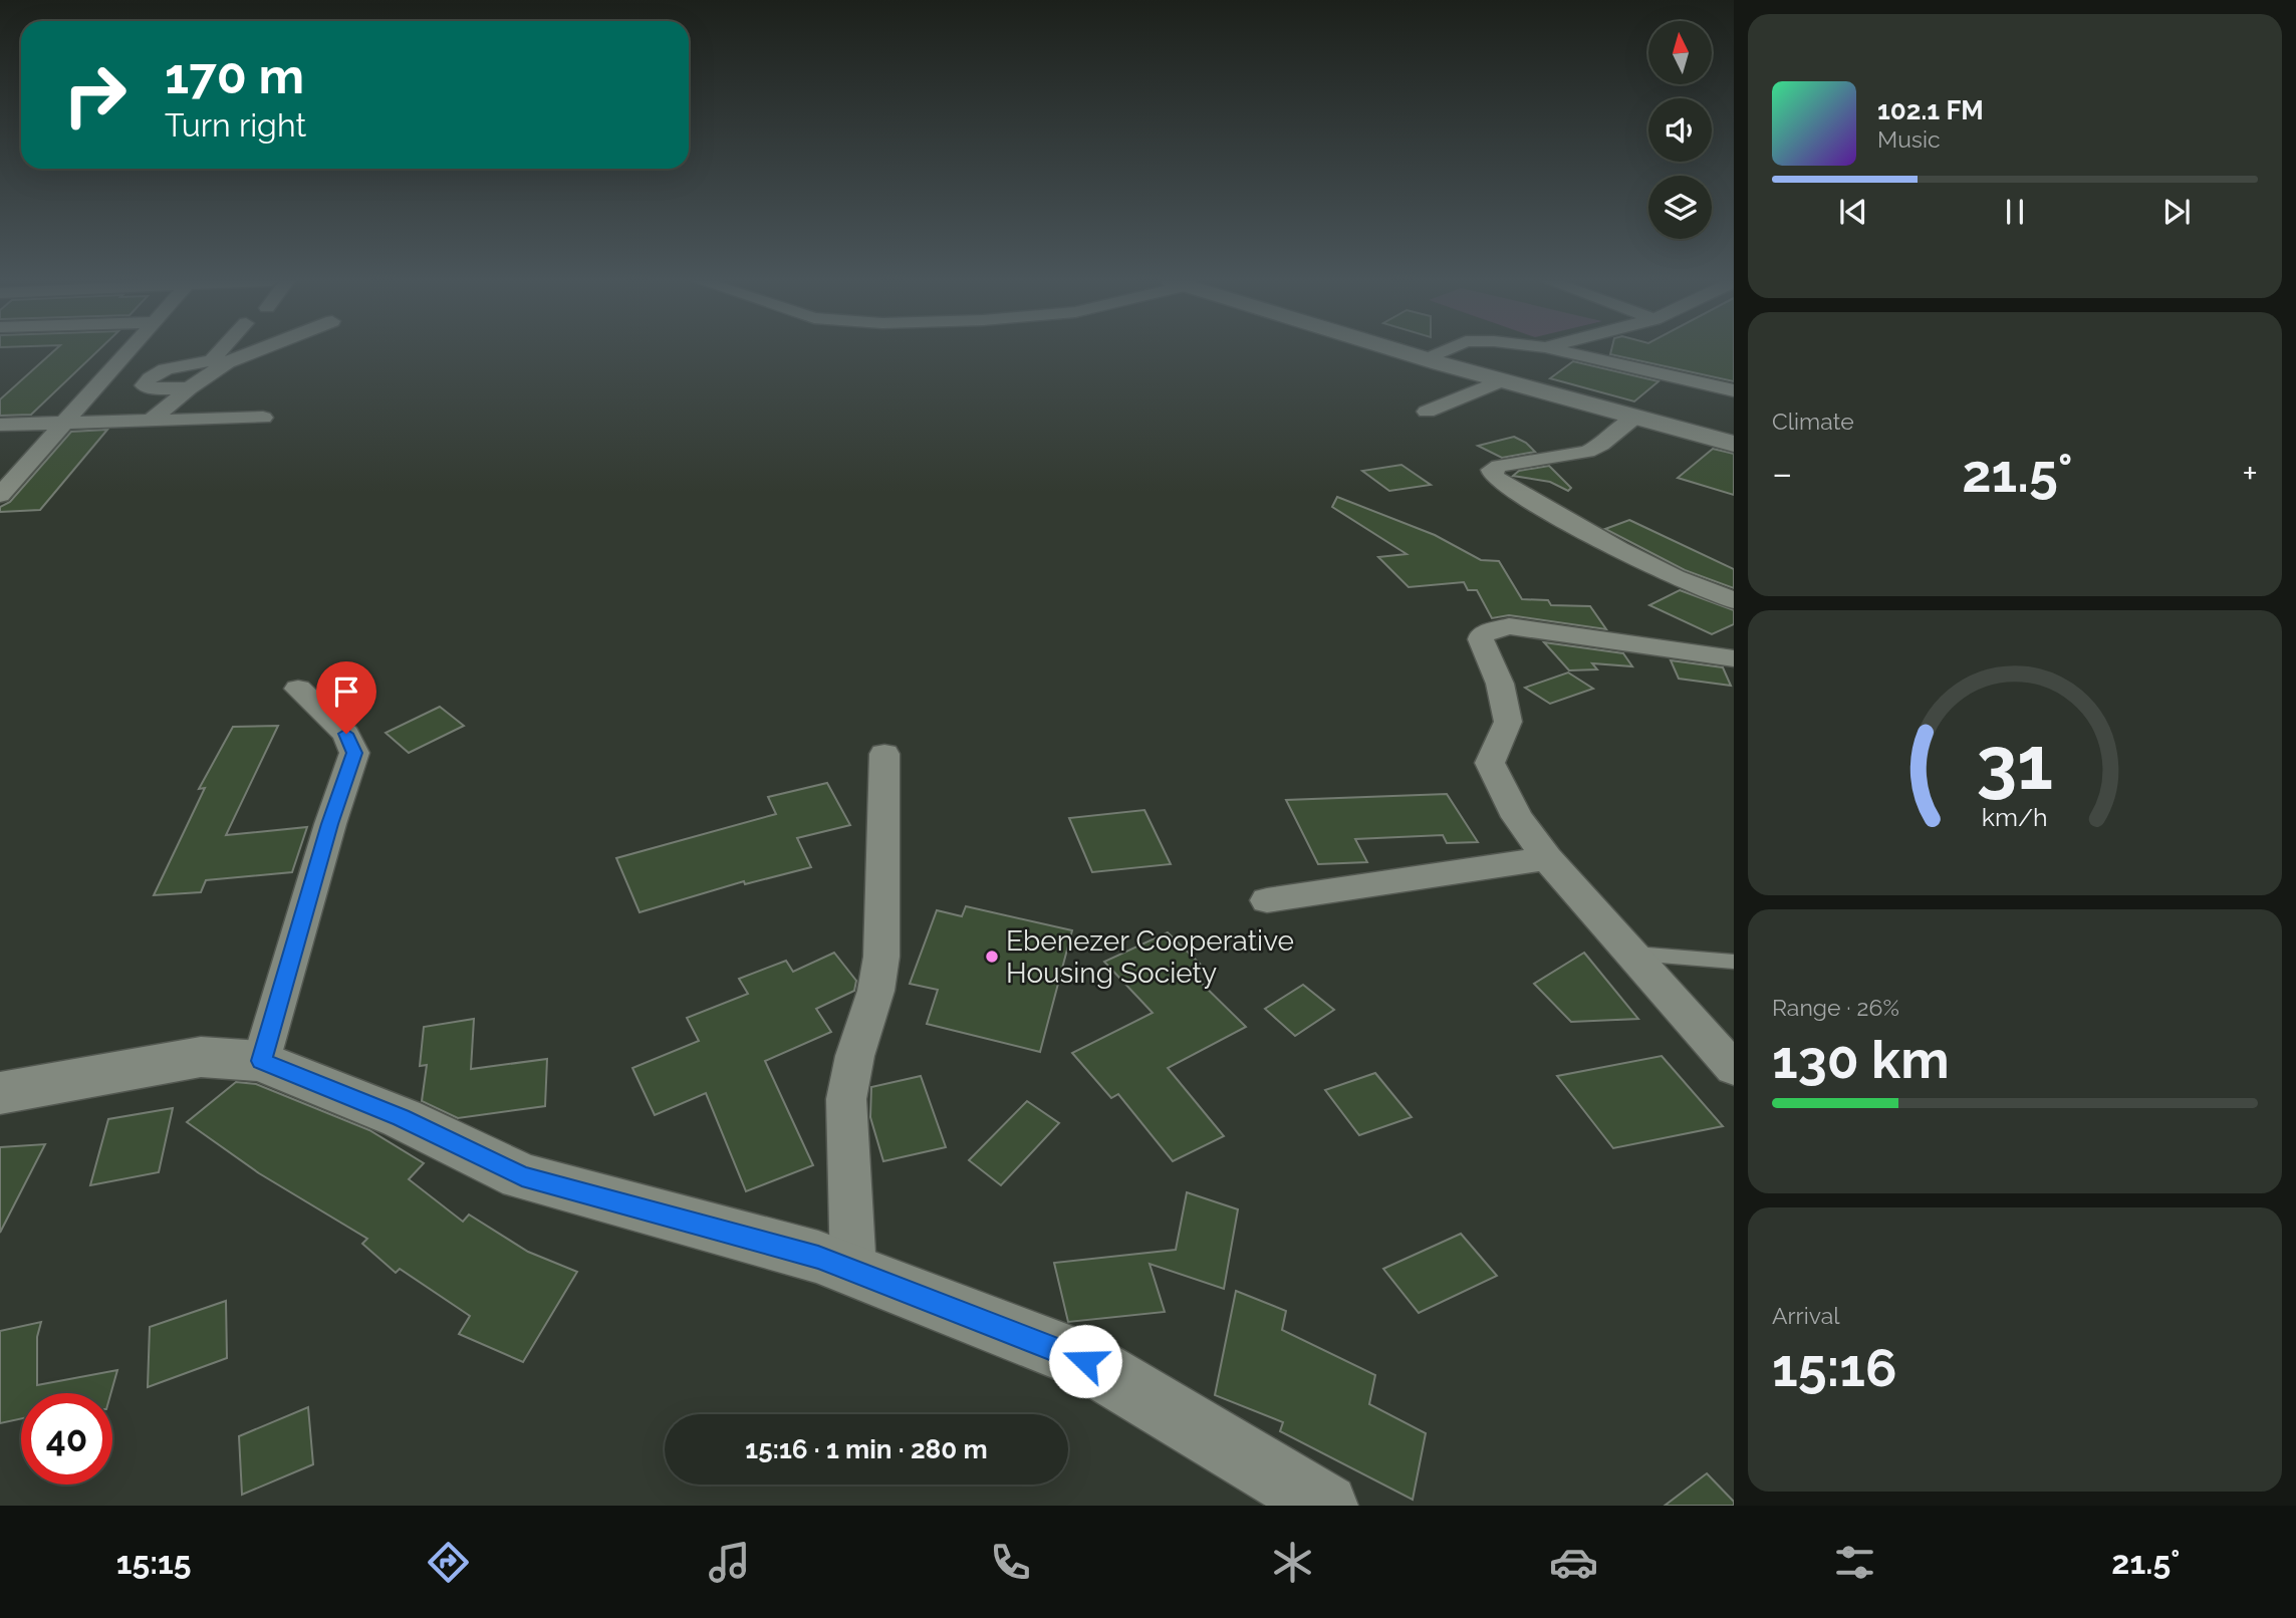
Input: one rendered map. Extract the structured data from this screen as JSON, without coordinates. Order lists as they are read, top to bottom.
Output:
{
  "places": ["Ebenezer Cooperative Housing Society"],
  "north": "top",
  "page": {
    "turn": ["170 m", "Turn right"],
    "song": ["102.1 FM", "Music"],
    "tile": [
      "Climate",
      ["Range · 26%", "130 km"],
      ["Arrival", "15:16"]
    ],
    "heat": ["−", "21.5°", "+"],
    "limit": "40",
    "trip": "15:16 · 1 min · 280 m",
    "tabs": ["15:15", "21.5°"],
    "gauge": ["31", "km/h"]
  }
}
